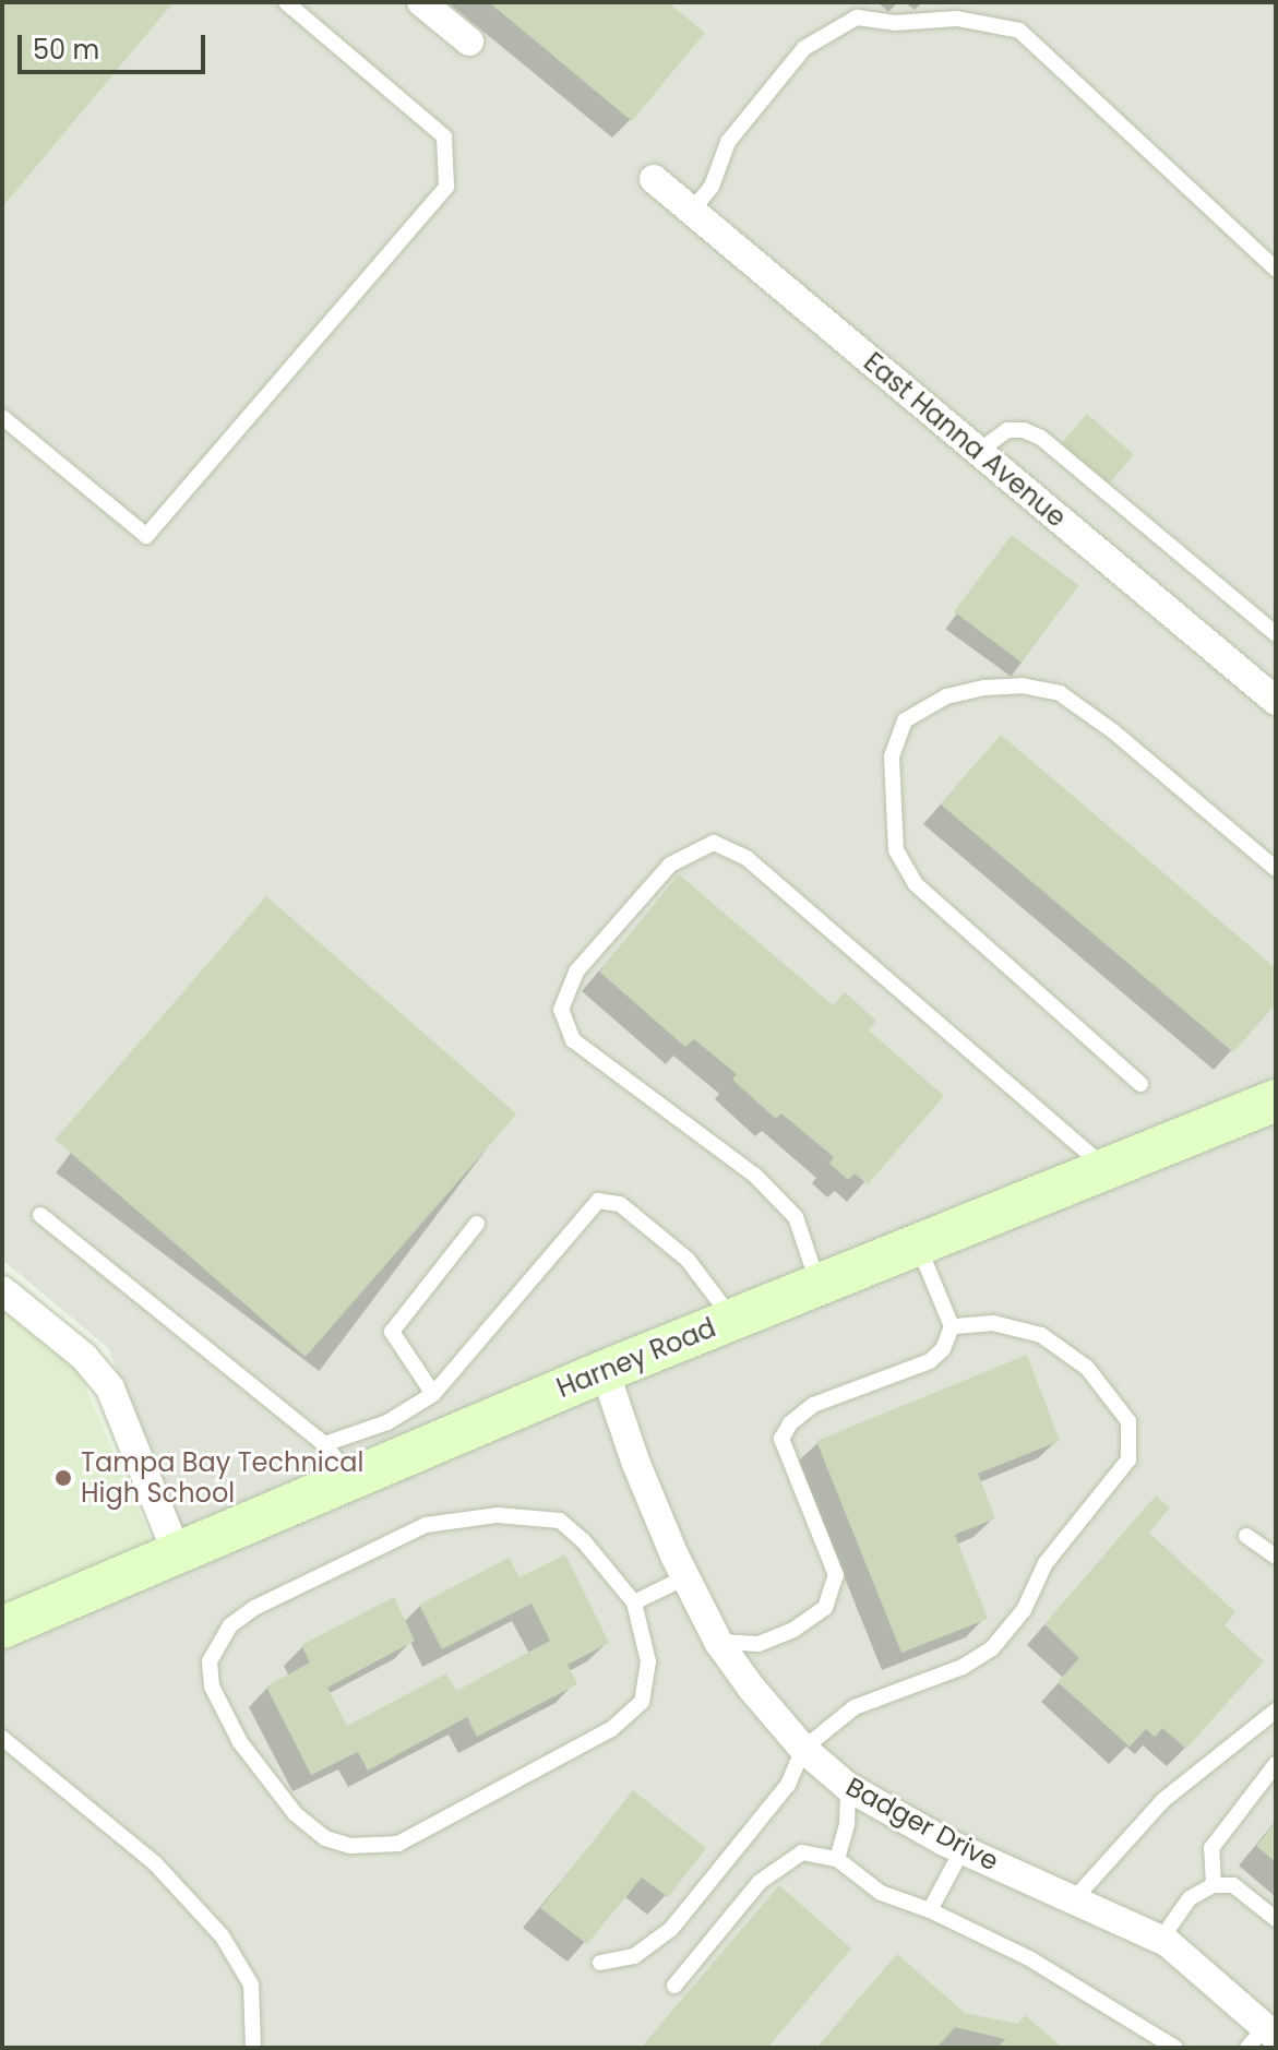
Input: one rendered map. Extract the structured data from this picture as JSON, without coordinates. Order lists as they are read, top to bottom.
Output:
{
  "streets": {
    "street": ["East Hanna Avenue", "Harney Road", "Badger Drive"]
  },
  "crossings": [
    ["Harney Road", "Badger Drive"]
  ],
  "places": ["Tampa Bay Technical High School"],
  "scale_bar": "50 m"
}
